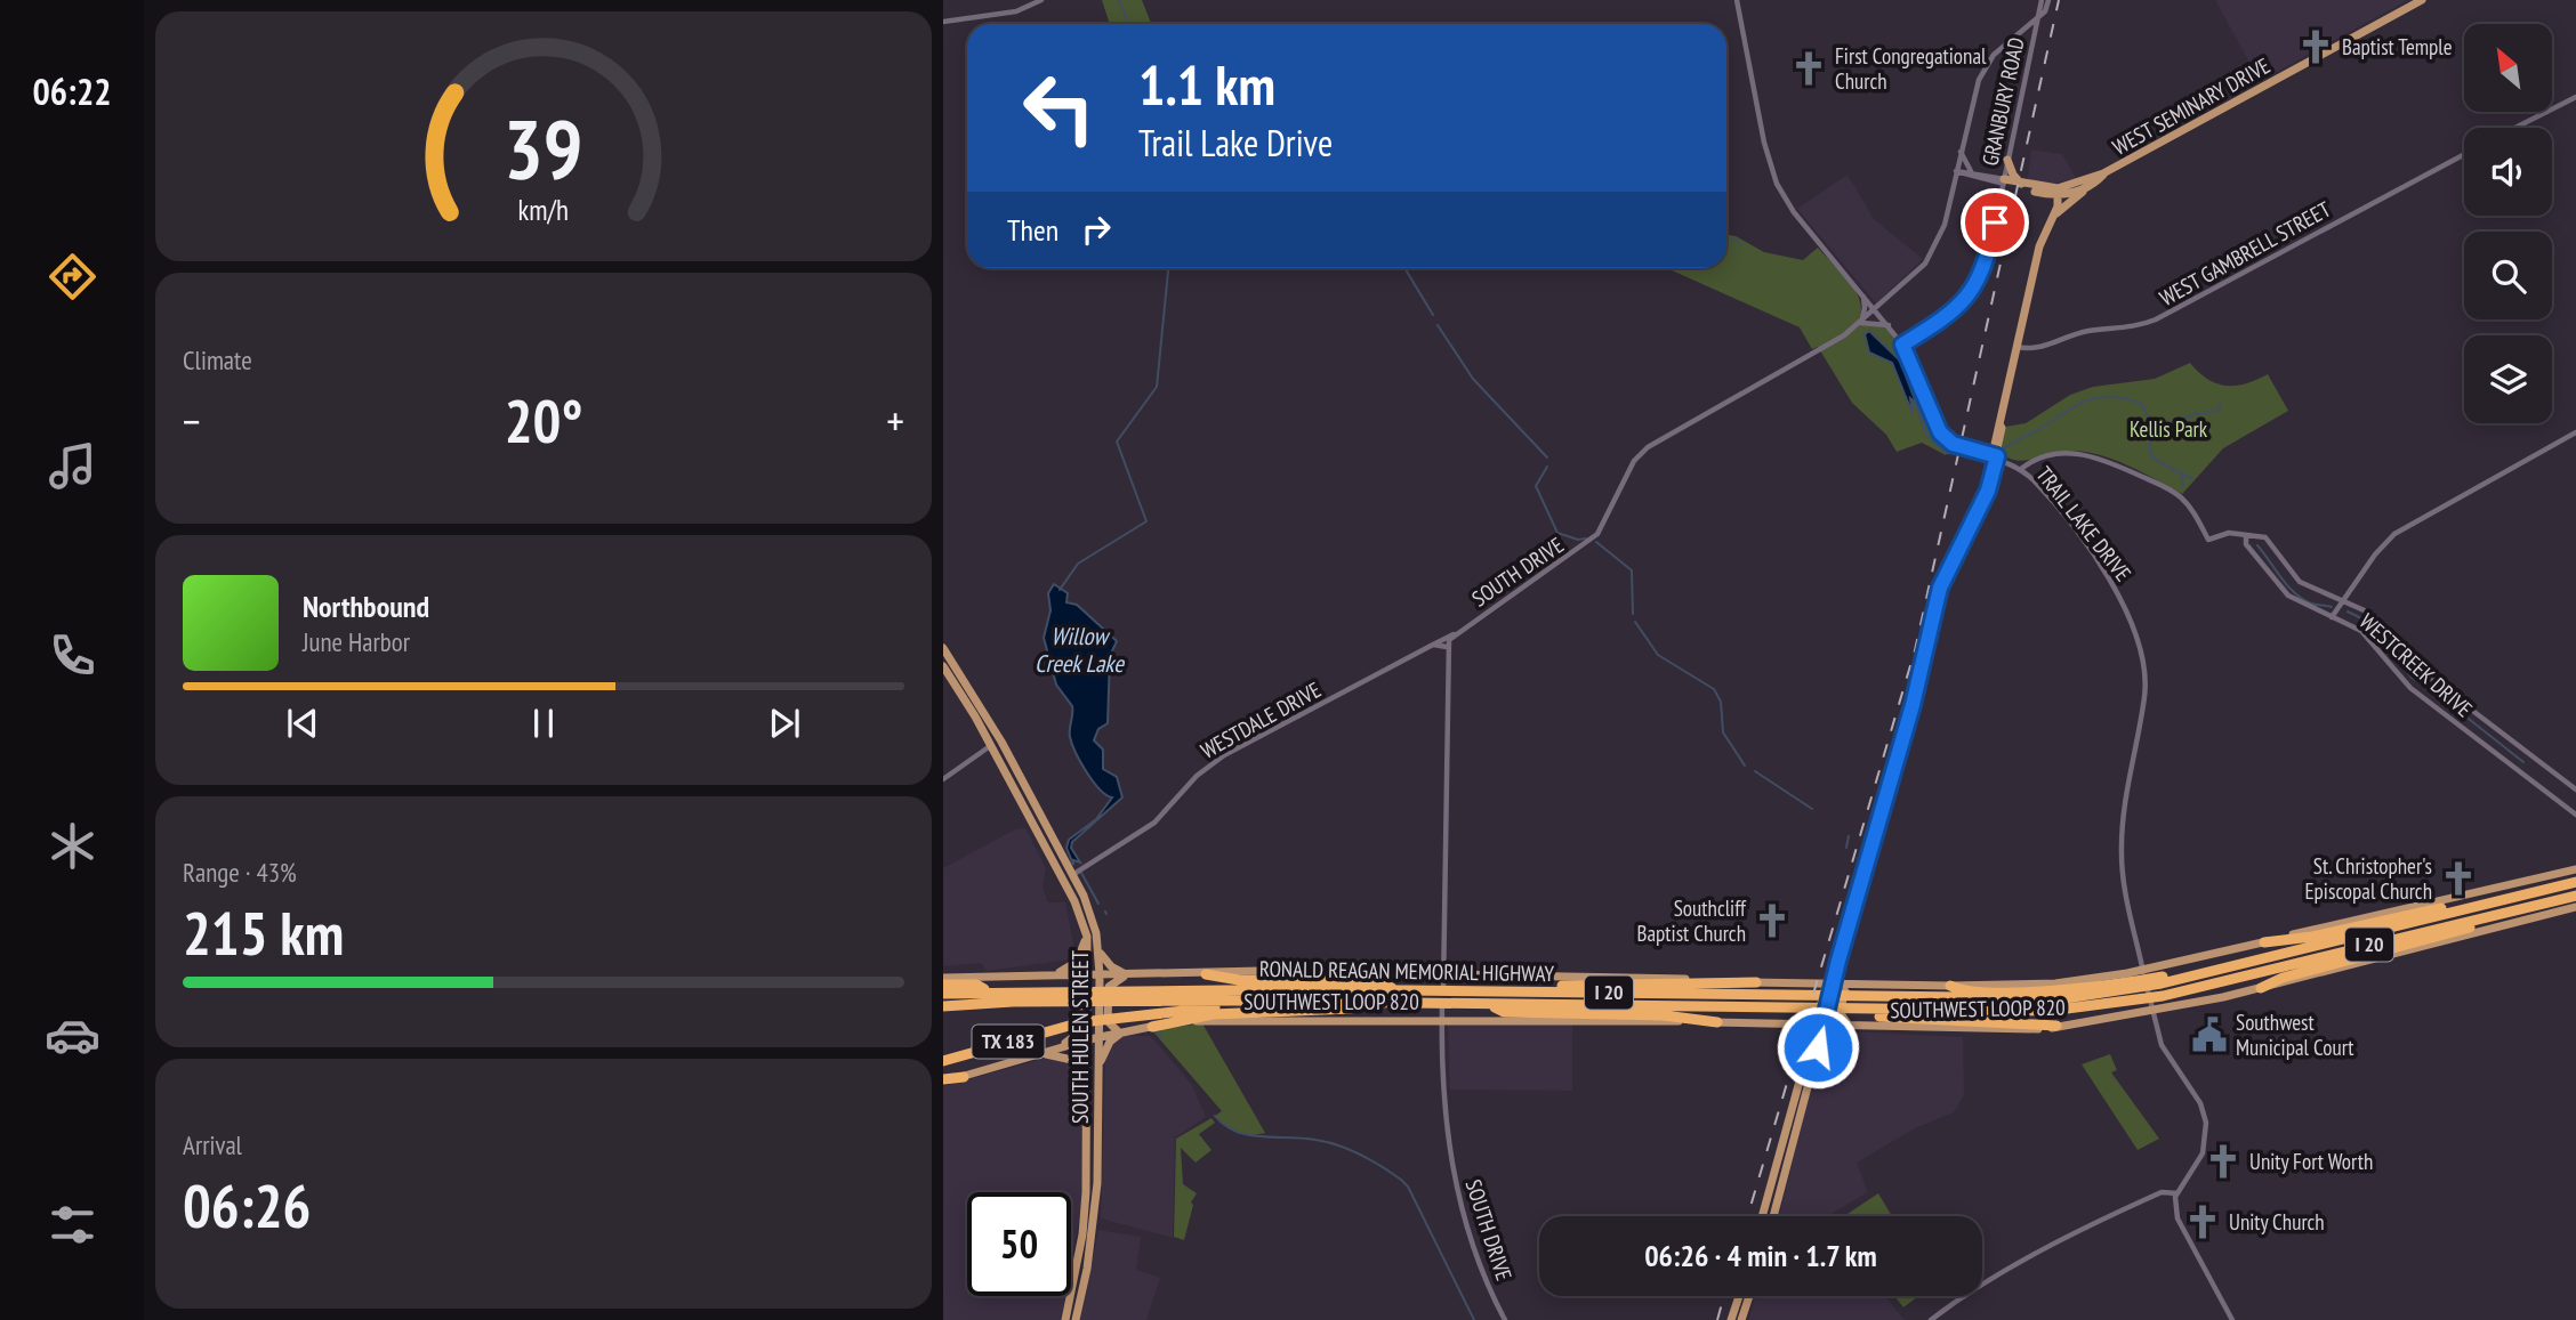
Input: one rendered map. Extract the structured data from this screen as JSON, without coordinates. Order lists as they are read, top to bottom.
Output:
{
  "streets": {
    "highway": ["I 20", "RONALD REAGAN MEMORIAL HIGHWAY", "TX 183"],
    "main road": ["WEST SEMINARY DRIVE", "SOUTHWEST LOOP 820", "SOUTH HULEN STREET"],
    "street": [
      "GRANBURY ROAD",
      "WEST GAMBRELL STREET",
      "TRAIL LAKE DRIVE",
      "SOUTH DRIVE",
      "WESTCREEK DRIVE",
      "WESTDALE DRIVE"
    ]
  },
  "crossings": [
    ["GRANBURY ROAD", "WEST SEMINARY DRIVE"],
    ["GRANBURY ROAD", "TRAIL LAKE DRIVE"],
    ["GRANBURY ROAD", "SOUTH DRIVE"],
    ["WEST SEMINARY DRIVE", "SOUTH DRIVE"],
    ["TRAIL LAKE DRIVE", "SOUTH DRIVE"],
    ["TRAIL LAKE DRIVE", "SOUTHWEST LOOP 820"],
    ["SOUTH DRIVE", "WESTDALE DRIVE"],
    ["SOUTH DRIVE", "SOUTHWEST LOOP 820"],
    ["WESTDALE DRIVE", "SOUTH HULEN STREET"],
    ["RONALD REAGAN MEMORIAL HIGHWAY", "TX 183"],
    ["SOUTHWEST LOOP 820", "SOUTH HULEN STREET"]
  ],
  "water": ["Willow Creek Lake"],
  "parks": ["Kellis Park"],
  "places": {
    "church": [
      "Baptist Temple",
      "First Congregational Church",
      "St. Christopher's Episcopal Church",
      "Southcliff Baptist Church",
      "Unity Fort Worth",
      "Unity Church"
    ],
    "public building": ["Southwest Municipal Court"]
  },
  "north": "top left",
  "page": {
    "tabs": "06:22",
    "turn": ["1.1 km", "Trail Lake Drive"],
    "then": "Then",
    "tile": [
      "Climate",
      ["Range · 43%", "215 km"],
      ["Arrival", "06:26"]
    ],
    "heat": ["−", "20°", "+"],
    "song": ["Northbound", "June Harbor"],
    "limit": "50",
    "trip": "06:26 · 4 min · 1.7 km",
    "gauge": ["39", "km/h"]
  }
}
